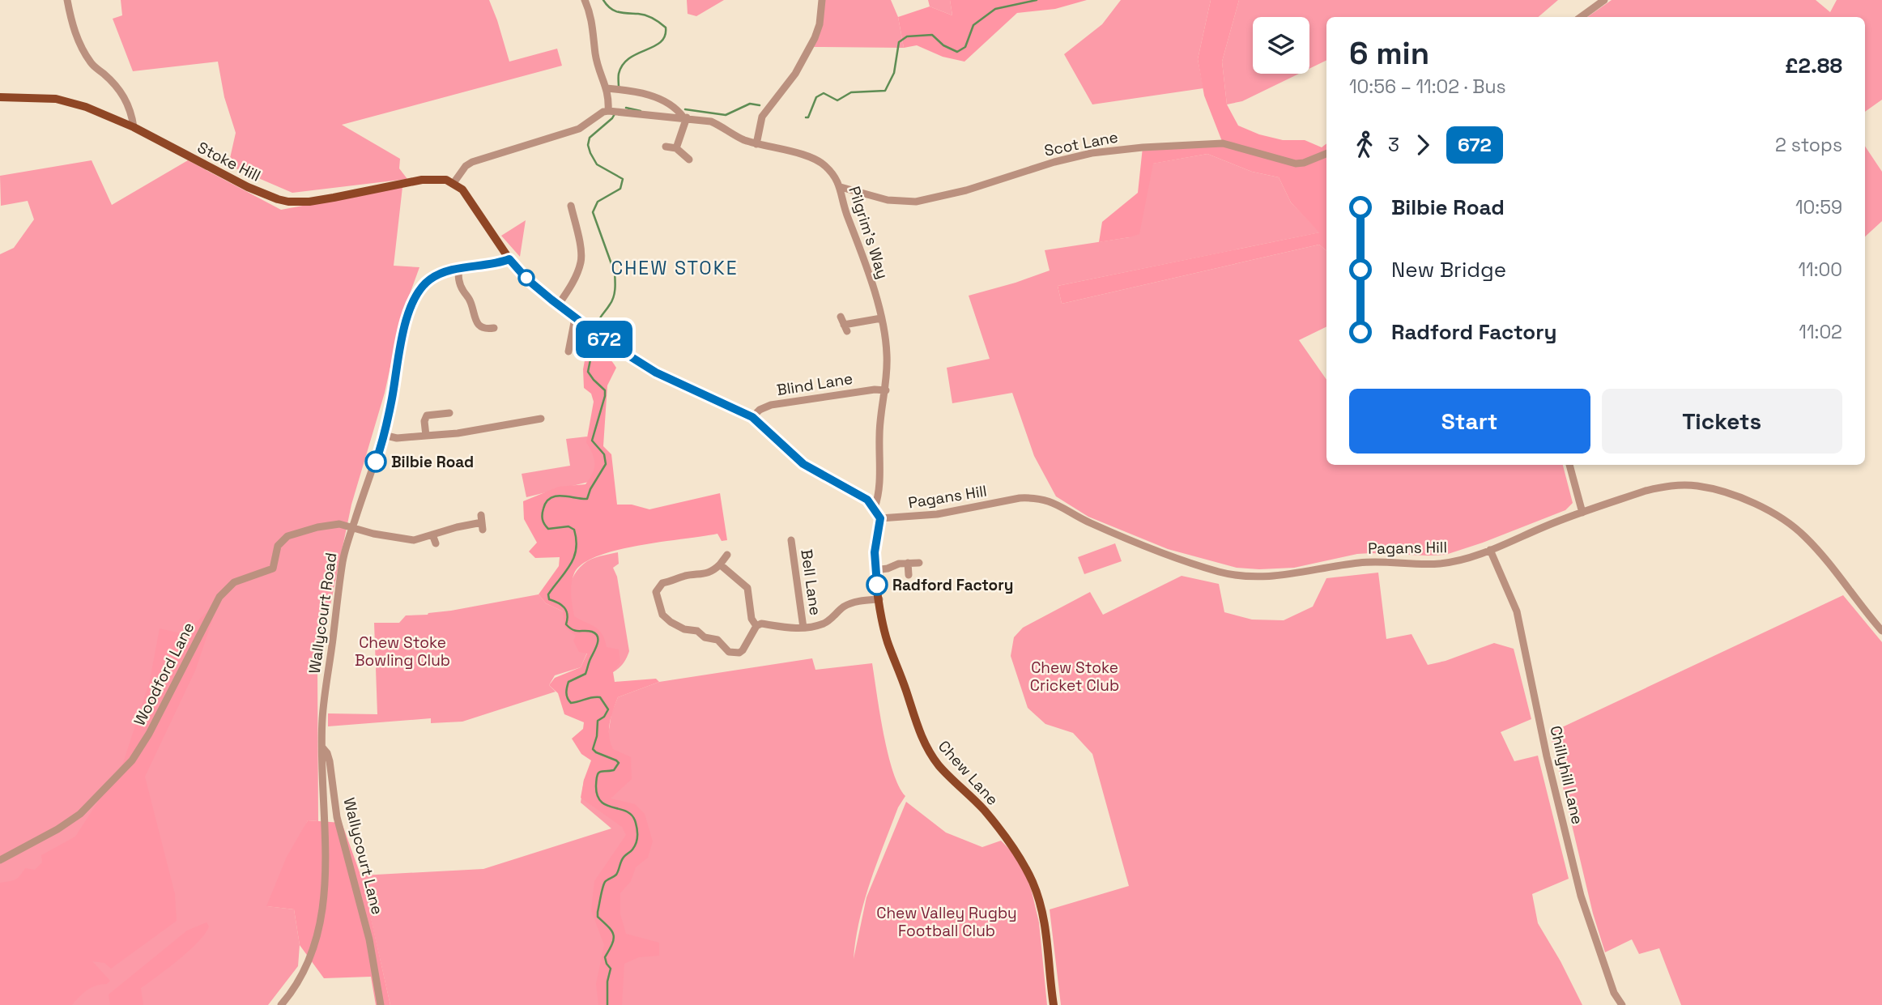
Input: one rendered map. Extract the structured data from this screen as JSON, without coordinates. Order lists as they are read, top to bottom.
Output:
{
  "streets": {
    "main road": ["Stoke Hill", "Chew Lane"],
    "street": [
      "Scot Lane",
      "Pilgrim's Way",
      "Blind Lane",
      "Pagans Hill",
      "Bell Lane",
      "Wallycourt Road",
      "Woodford Lane",
      "Chillyhill Lane",
      "Wallycourt Lane"
    ]
  },
  "crossings": [
    ["Scot Lane", "Pilgrim's Way"],
    ["Pilgrim's Way", "Blind Lane"],
    ["Pagans Hill", "Chew Lane"],
    ["Pagans Hill", "Chillyhill Lane"],
    ["Wallycourt Road", "Woodford Lane"],
    ["Wallycourt Road", "Wallycourt Lane"]
  ],
  "districts": ["CHEW STOKE"],
  "parks": ["Chew Stoke Bowling Club", "Chew Stoke Cricket Club", "Chew Valley Rugby Football Club"],
  "places": ["Bilbie Road", "Radford Factory"],
  "lines": ["bus line 672"],
  "page": {
    "on_map": "672",
    "heading": ["6 min", "10:56 – 11:02 · Bus", "£2.88"],
    "legs": ["3", "672", "2 stops"],
    "list": [
      {
        "name": "Bilbie Road",
        "value": "10:59"
      },
      {
        "name": "New Bridge",
        "value": "11:00"
      },
      {
        "name": "Radford Factory",
        "value": "11:02"
      }
    ],
    "buttons": ["Start", "Tickets"]
  }
}
